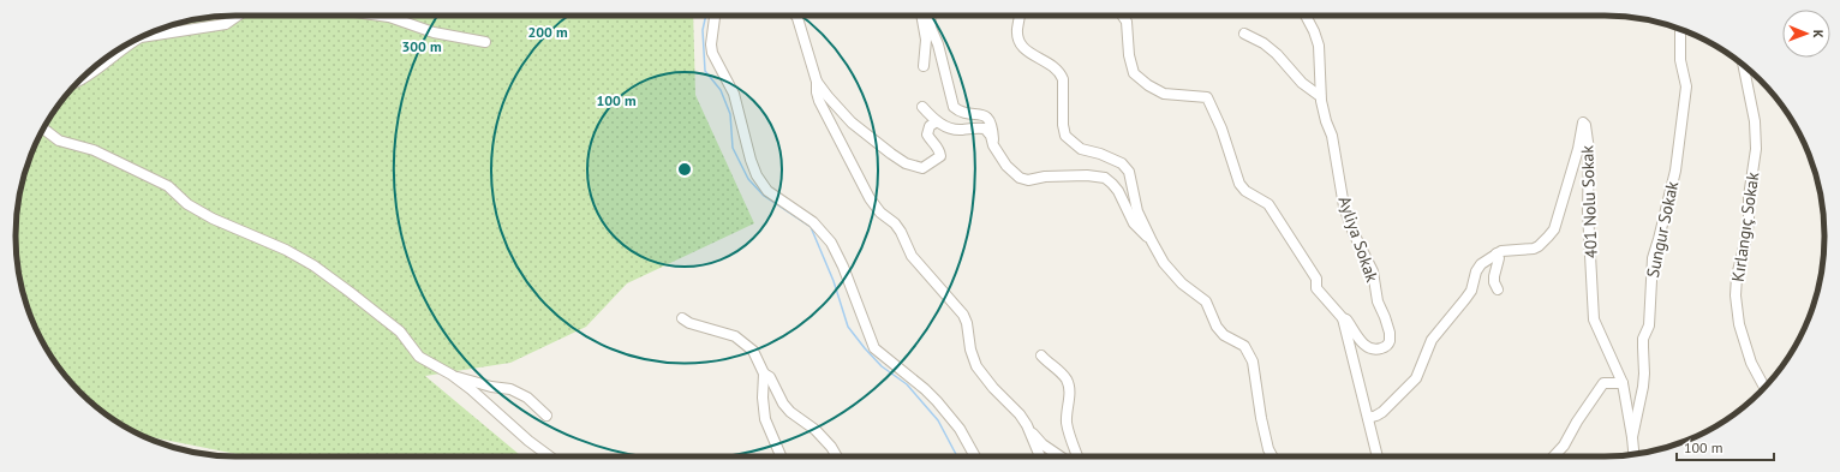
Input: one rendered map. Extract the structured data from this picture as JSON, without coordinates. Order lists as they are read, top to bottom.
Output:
{
  "streets": {
    "street": [
      "401 Nolu Sokak",
      "Kırlangıç Sokak",
      "Sungur Sokak",
      "Ayliya Sokak"
    ]
  },
  "crossings": [
    ["401 Nolu Sokak", "Sungur Sokak"]
  ],
  "scale_bar": "100 m",
  "north": "right",
  "rings": ["200 m", "300 m", "100 m"]
}
